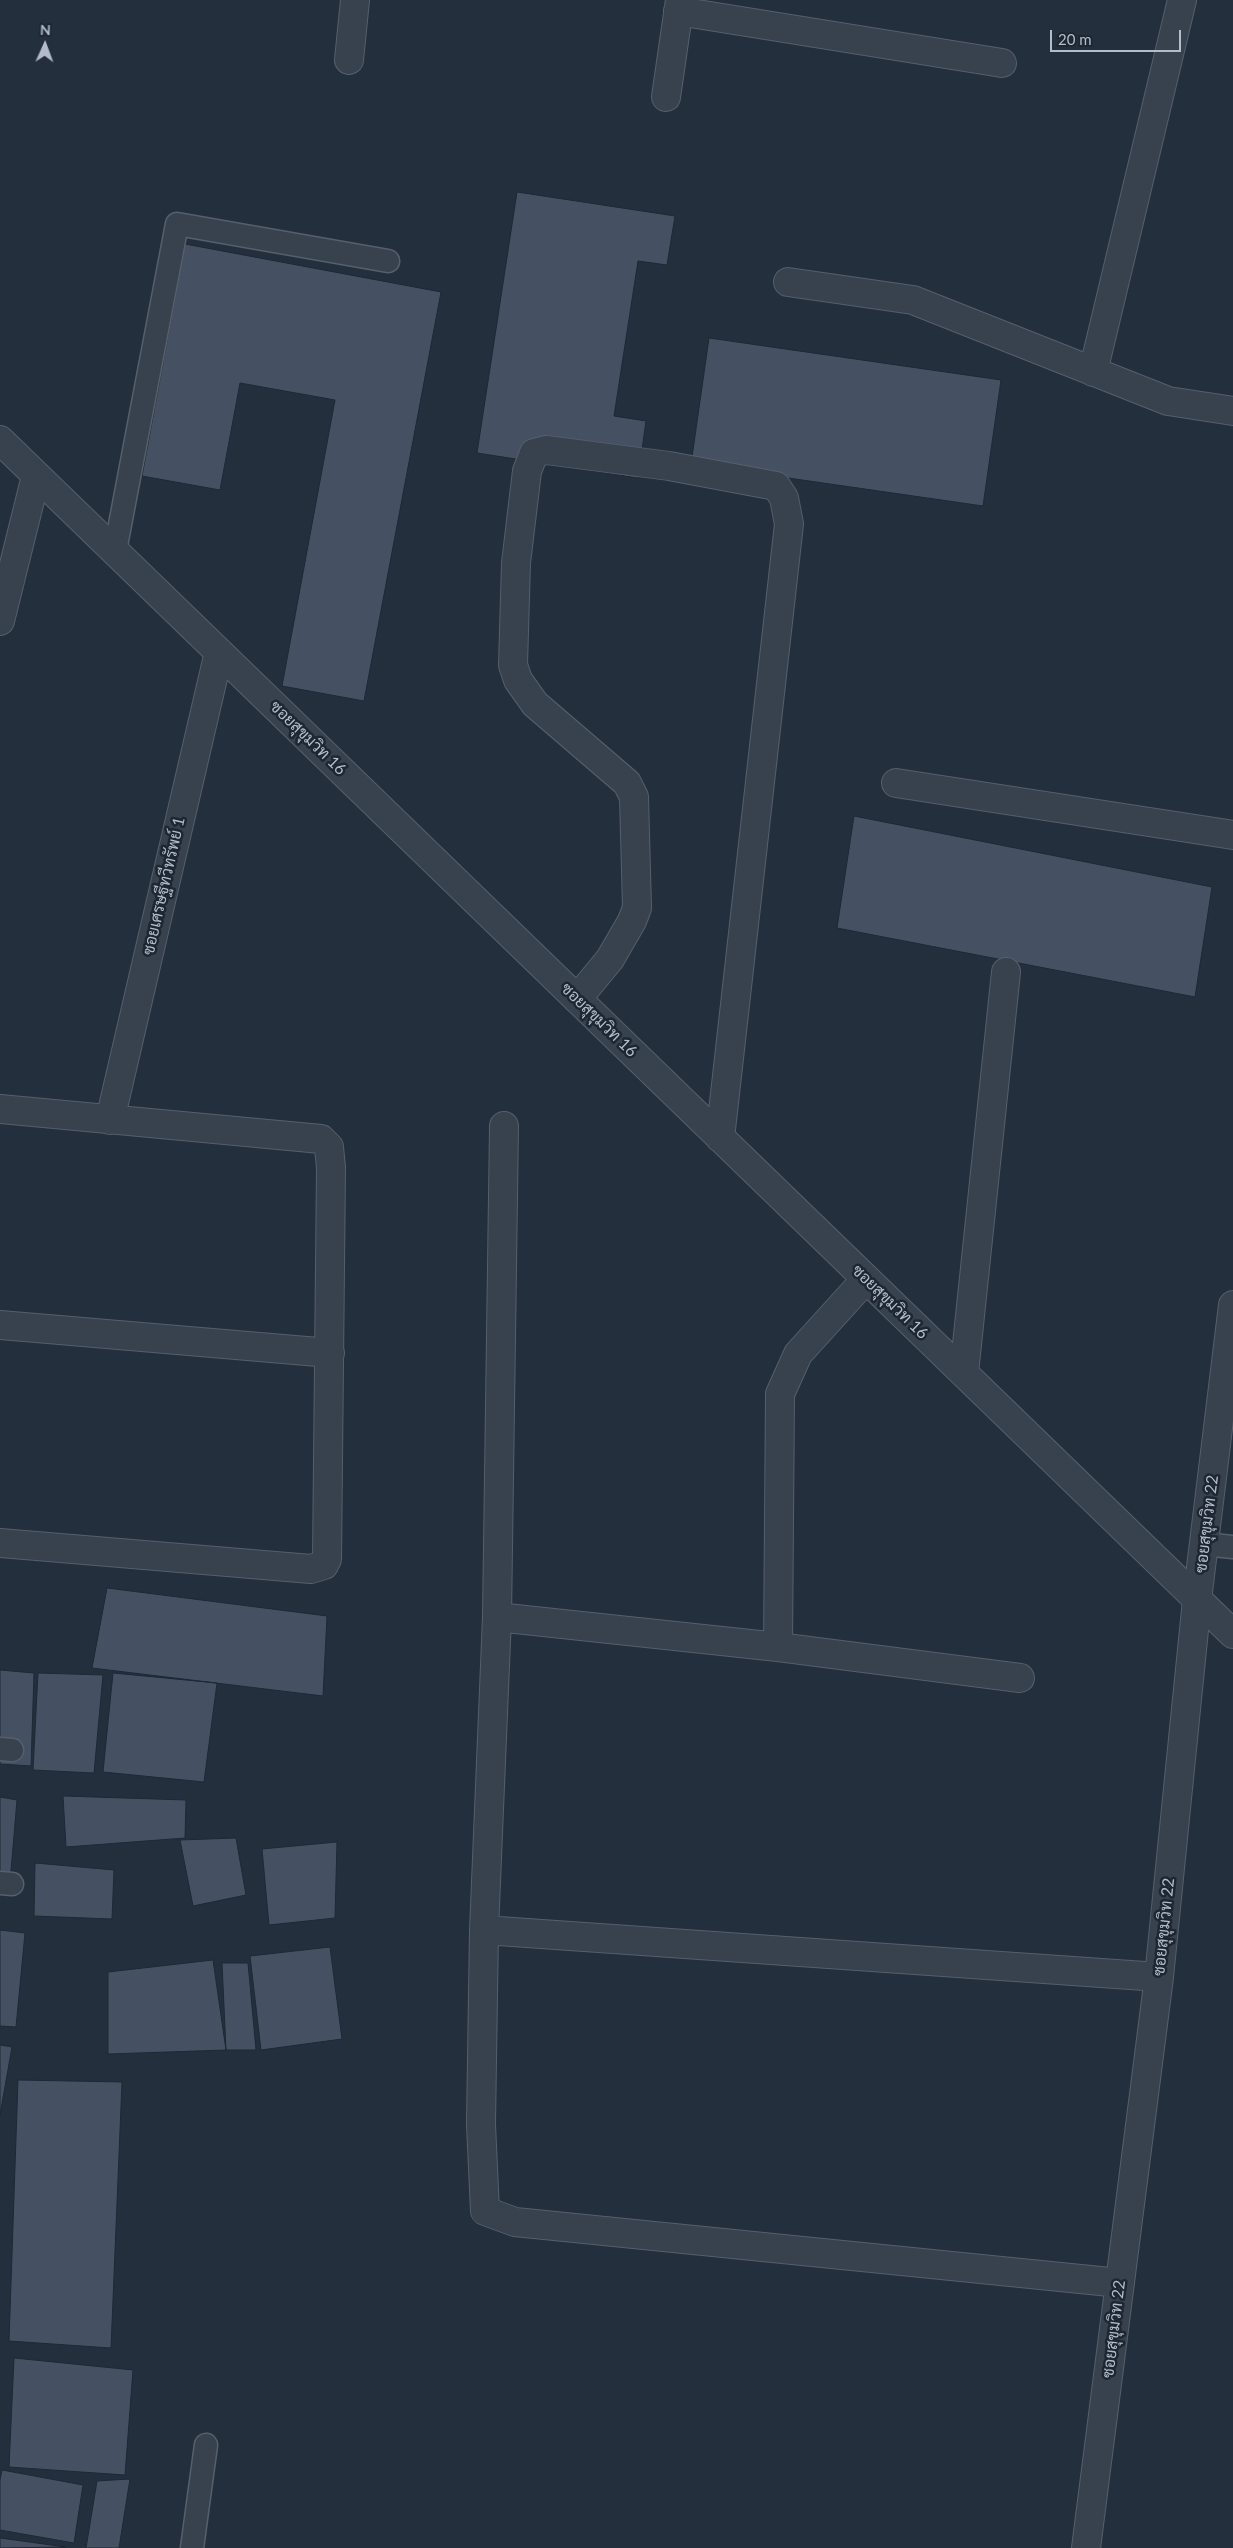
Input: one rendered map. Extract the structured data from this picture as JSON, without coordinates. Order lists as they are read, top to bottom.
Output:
{
  "streets": {
    "street": ["ซอยสุขุมวิท 16", "ซอยเศรษฐีทวีทรัพย์ 1", "ซอยสุขุมวิท 22"]
  },
  "crossings": [
    ["ซอยสุขุมวิท 16", "ซอยเศรษฐีทวีทรัพย์ 1"],
    ["ซอยสุขุมวิท 16", "ซอยสุขุมวิท 22"]
  ],
  "scale_bar": "20 m",
  "north": "top"
}
